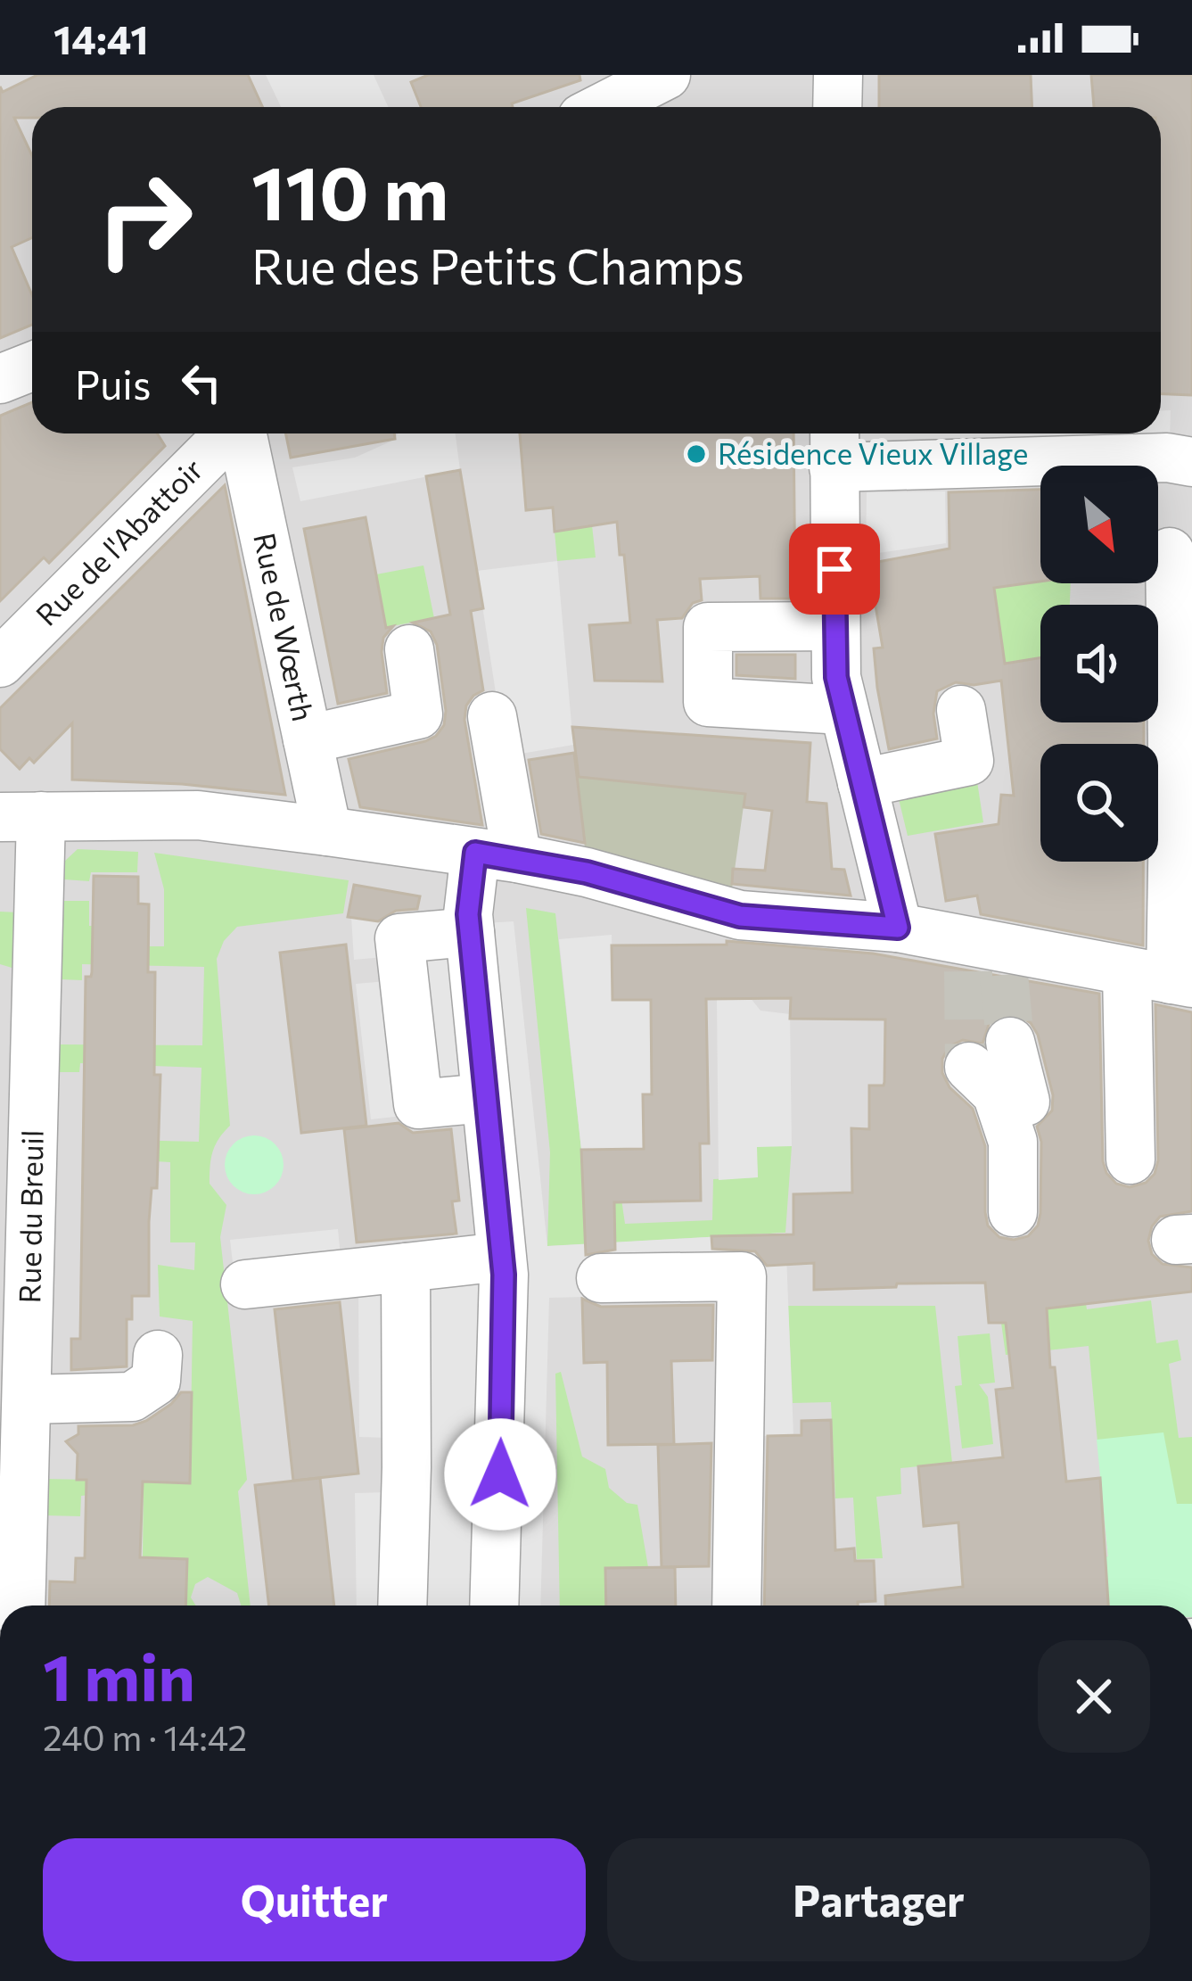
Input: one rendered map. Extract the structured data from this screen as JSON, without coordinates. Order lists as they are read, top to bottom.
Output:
{
  "streets": {
    "street": ["Rue de l'Abattoir", "Rue de Wœrth", "Rue du Breuil"]
  },
  "places": ["Résidence Vieux Village"],
  "north": "bottom right",
  "page": {
    "status": "14:41",
    "turn": ["110 m", "Rue des Petits Champs"],
    "then": "Puis",
    "heading": ["1 min", "240 m · 14:42"],
    "buttons": ["Quitter", "Partager"]
  }
}
